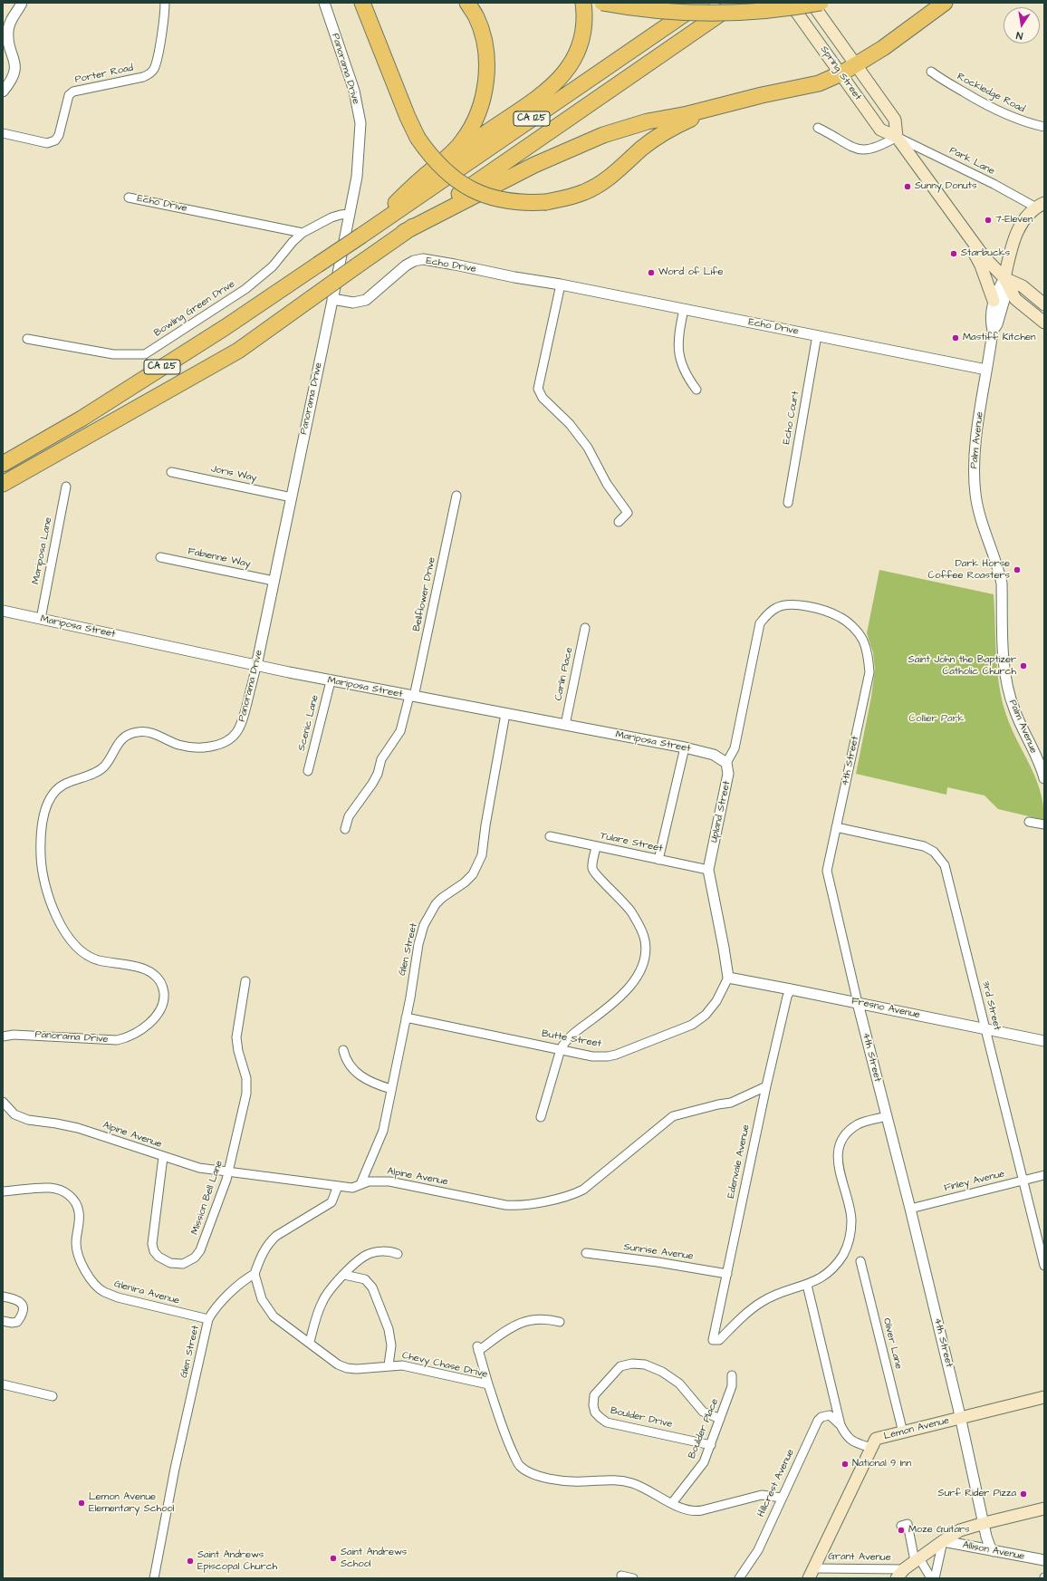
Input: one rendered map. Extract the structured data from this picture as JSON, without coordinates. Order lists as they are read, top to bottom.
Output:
{
  "streets": {
    "highway": ["CA 125"],
    "main road": ["Spring Street", "Lemon Avenue"],
    "street": [
      "Panorama Drive",
      "Porter Road",
      "Rockledge Road",
      "Park Lane",
      "Echo Drive",
      "Bowling Green Drive",
      "Echo Court",
      "Palm Avenue",
      "Joris Way",
      "Mariposa Lane",
      "Fabienne Way",
      "Bellflower Drive",
      "Mariposa Street",
      "Carlin Place",
      "Scenic Lane",
      "4th Street",
      "Upland Street",
      "Tulare Street",
      "Glen Street",
      "3rd Street",
      "Fresno Avenue",
      "Butte Street",
      "Alpine Avenue",
      "Edenvale Avenue",
      "Finley Avenue",
      "Mission Bell Lane",
      "Sunrise Avenue",
      "Glenira Avenue",
      "Oliver Lane",
      "Chevy Chase Drive",
      "Boulder Drive",
      "Boulder Place",
      "Hillcrest Avenue",
      "Allison Avenue",
      "Grant Avenue"
    ]
  },
  "crossings": [
    ["Panorama Drive", "Echo Drive"],
    ["Panorama Drive", "Bowling Green Drive"],
    ["Panorama Drive", "Joris Way"],
    ["Panorama Drive", "Fabienne Way"],
    ["Panorama Drive", "Mariposa Street"],
    ["Spring Street", "Park Lane"],
    ["Spring Street", "Palm Avenue"],
    ["Echo Drive", "Bowling Green Drive"],
    ["Echo Drive", "Echo Court"],
    ["Echo Drive", "Palm Avenue"],
    ["Mariposa Lane", "Mariposa Street"],
    ["Bellflower Drive", "Mariposa Street"],
    ["Mariposa Street", "Carlin Place"],
    ["Mariposa Street", "Scenic Lane"],
    ["Mariposa Street", "4th Street"],
    ["Mariposa Street", "Upland Street"],
    ["Mariposa Street", "Glen Street"],
    ["4th Street", "Upland Street"],
    ["4th Street", "3rd Street"],
    ["4th Street", "Fresno Avenue"],
    ["4th Street", "Finley Avenue"],
    ["4th Street", "Lemon Avenue"],
    ["4th Street", "Allison Avenue"],
    ["Upland Street", "Tulare Street"],
    ["Upland Street", "Fresno Avenue"],
    ["Upland Street", "Butte Street"],
    ["Glen Street", "Butte Street"],
    ["Glen Street", "Alpine Avenue"],
    ["Glen Street", "Glenira Avenue"],
    ["Glen Street", "Chevy Chase Drive"],
    ["3rd Street", "Fresno Avenue"],
    ["3rd Street", "Finley Avenue"],
    ["Fresno Avenue", "Butte Street"],
    ["Fresno Avenue", "Edenvale Avenue"],
    ["Alpine Avenue", "Edenvale Avenue"],
    ["Alpine Avenue", "Mission Bell Lane"],
    ["Edenvale Avenue", "Sunrise Avenue"],
    ["Edenvale Avenue", "Hillcrest Avenue"],
    ["Oliver Lane", "Lemon Avenue"],
    ["Chevy Chase Drive", "Boulder Place"],
    ["Chevy Chase Drive", "Hillcrest Avenue"],
    ["Boulder Drive", "Boulder Place"],
    ["Lemon Avenue", "Hillcrest Avenue"],
    ["Lemon Avenue", "Grant Avenue"]
  ],
  "parks": ["Collier Park"],
  "places": [
    "Sunny Donuts",
    "7-Eleven",
    "Starbucks",
    "Word of Life",
    "Mastiff Kitchen",
    "Dark Horse Coffee Roasters",
    "Saint John the Baptizer Catholic Church",
    "National 9 Inn",
    "Surf Rider Pizza",
    "Lemon Avenue Elementary School",
    "Moze Guitars",
    "Saint Andrews School",
    "Saint Andrews Episcopal Church"
  ],
  "north": "bottom"
}
